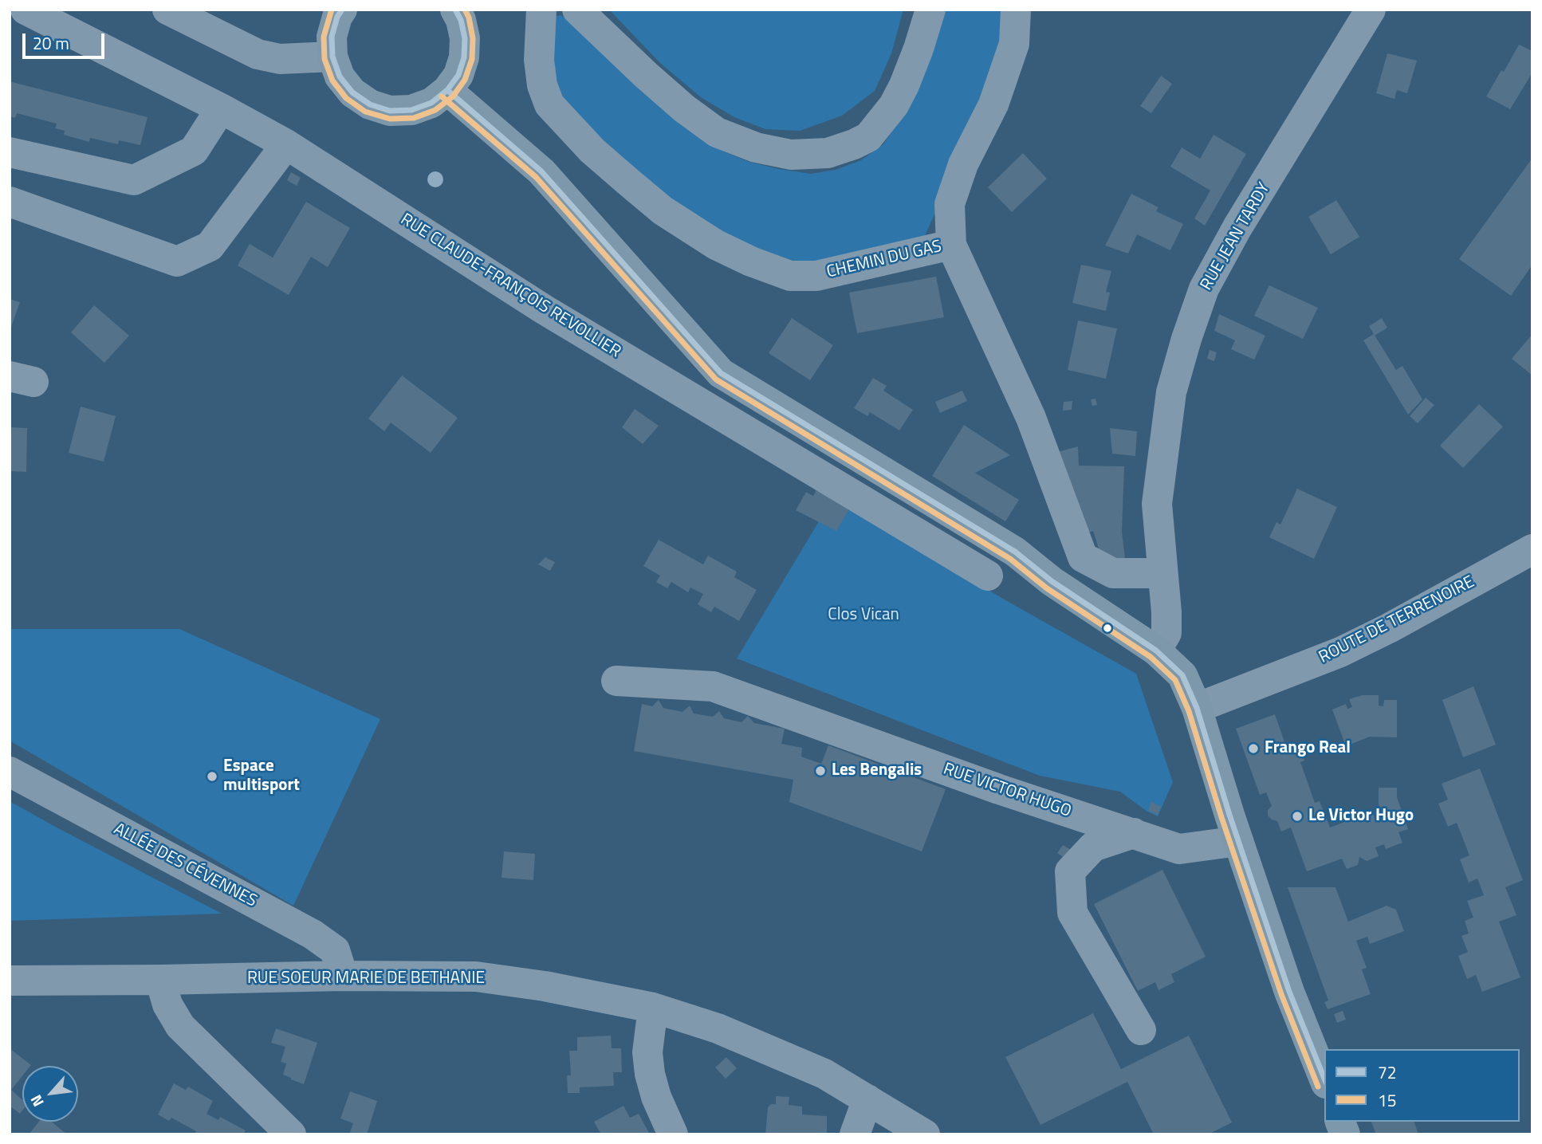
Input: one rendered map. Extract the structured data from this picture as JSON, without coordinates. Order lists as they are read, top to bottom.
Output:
{
  "streets": {
    "street": [
      "RUE JEAN TARDY",
      "CHEMIN DU GAS",
      "RUE CLAUDE-FRANÇOIS REVOLLIER",
      "ROUTE DE TERRENOIRE",
      "RUE VICTOR HUGO",
      "ALLÉE DES CÉVENNES",
      "RUE SOEUR MARIE DE BETHANIE"
    ]
  },
  "crossings": [
    ["RUE JEAN TARDY", "CHEMIN DU GAS"],
    ["ALLÉE DES CÉVENNES", "RUE SOEUR MARIE DE BETHANIE"]
  ],
  "parks": ["Clos Vican"],
  "places": [
    "Frango Real",
    "Les Bengalis",
    "Espace multisport",
    "Le Victor Hugo"
  ],
  "lines": ["transit line 72", "transit line 15"],
  "legend": ["72", "15"],
  "scale_bar": "20 m",
  "north": "bottom left"
}
